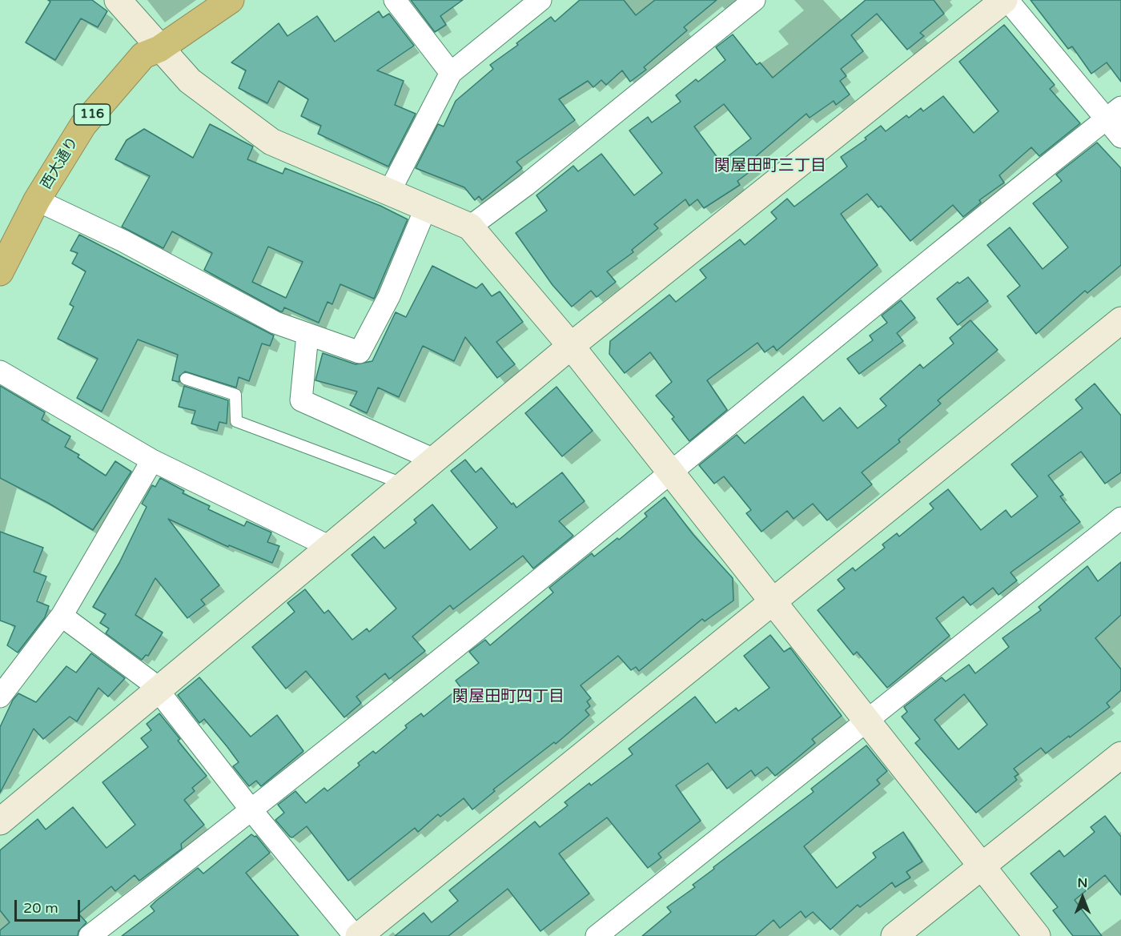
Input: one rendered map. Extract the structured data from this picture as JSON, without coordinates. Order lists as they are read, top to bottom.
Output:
{
  "streets": {
    "highway": ["116", "西大通り"]
  },
  "districts": ["関屋田町三丁目", "関屋田町四丁目"],
  "scale_bar": "20 m",
  "north": "top"
}
